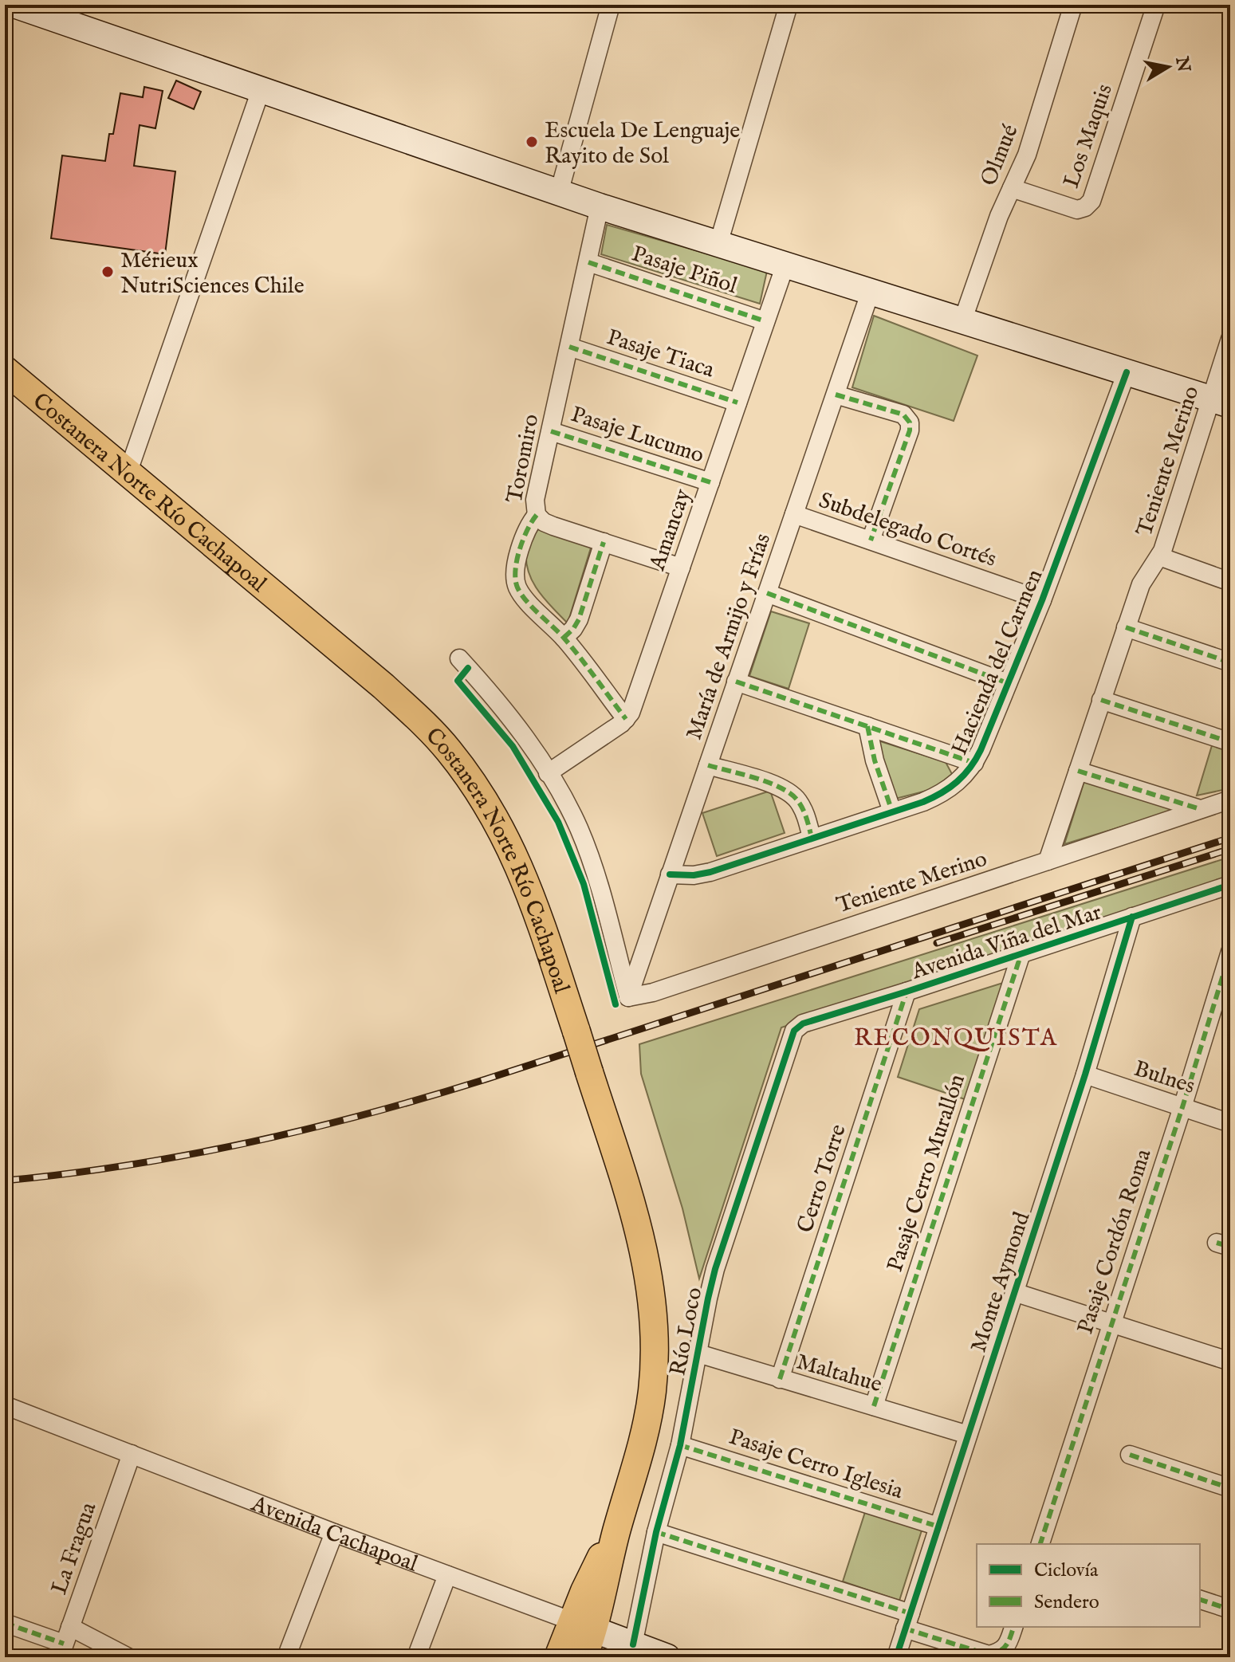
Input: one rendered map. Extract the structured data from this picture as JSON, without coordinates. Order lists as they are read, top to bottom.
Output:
{
  "streets": {
    "main road": ["Costanera Norte Río Cachapoal", "Avenida Cachapoal"],
    "street": [
      "Los Maquis",
      "Olmué",
      "Pasaje Piñol",
      "Pasaje Tiaca",
      "Pasaje Lucumo",
      "Toromiro",
      "Teniente Merino",
      "Subdelegado Cortés",
      "Amancay",
      "María de Armijo y Frías",
      "Hacienda del Carmen",
      "Avenida Viña del Mar",
      "Bulnes",
      "Pasaje Cerro Murallón",
      "Cerro Torre",
      "Pasaje Cordón Roma",
      "Monte Aymond",
      "Río Loco",
      "Maltahue",
      "Pasaje Cerro Iglesia",
      "La Fragua"
    ]
  },
  "crossings": [
    ["Los Maquis", "Olmué"],
    ["Pasaje Piñol", "Toromiro"],
    ["Pasaje Piñol", "Amancay"],
    ["Pasaje Tiaca", "Toromiro"],
    ["Pasaje Tiaca", "Amancay"],
    ["Pasaje Lucumo", "Toromiro"],
    ["Pasaje Lucumo", "Amancay"],
    ["Toromiro", "Amancay"],
    ["Teniente Merino", "María de Armijo y Frías"],
    ["Costanera Norte Río Cachapoal", "Avenida Cachapoal"],
    ["Subdelegado Cortés", "María de Armijo y Frías"],
    ["Subdelegado Cortés", "Hacienda del Carmen"],
    ["María de Armijo y Frías", "Hacienda del Carmen"],
    ["Avenida Viña del Mar", "Pasaje Cerro Murallón"],
    ["Avenida Viña del Mar", "Cerro Torre"],
    ["Avenida Viña del Mar", "Monte Aymond"],
    ["Avenida Viña del Mar", "Río Loco"],
    ["Bulnes", "Pasaje Cordón Roma"],
    ["Bulnes", "Monte Aymond"],
    ["Pasaje Cerro Murallón", "Maltahue"],
    ["Cerro Torre", "Maltahue"],
    ["Monte Aymond", "Maltahue"],
    ["Monte Aymond", "Pasaje Cerro Iglesia"],
    ["Río Loco", "Maltahue"],
    ["Río Loco", "Pasaje Cerro Iglesia"],
    ["Río Loco", "Avenida Cachapoal"],
    ["Avenida Cachapoal", "La Fragua"]
  ],
  "districts": ["RECONQUISTA"],
  "places": ["Escuela De Lenguaje Rayito de Sol", "Mérieux NutriSciences Chile"],
  "legend": ["Ciclovía", "Sendero"],
  "north": "right"
}
